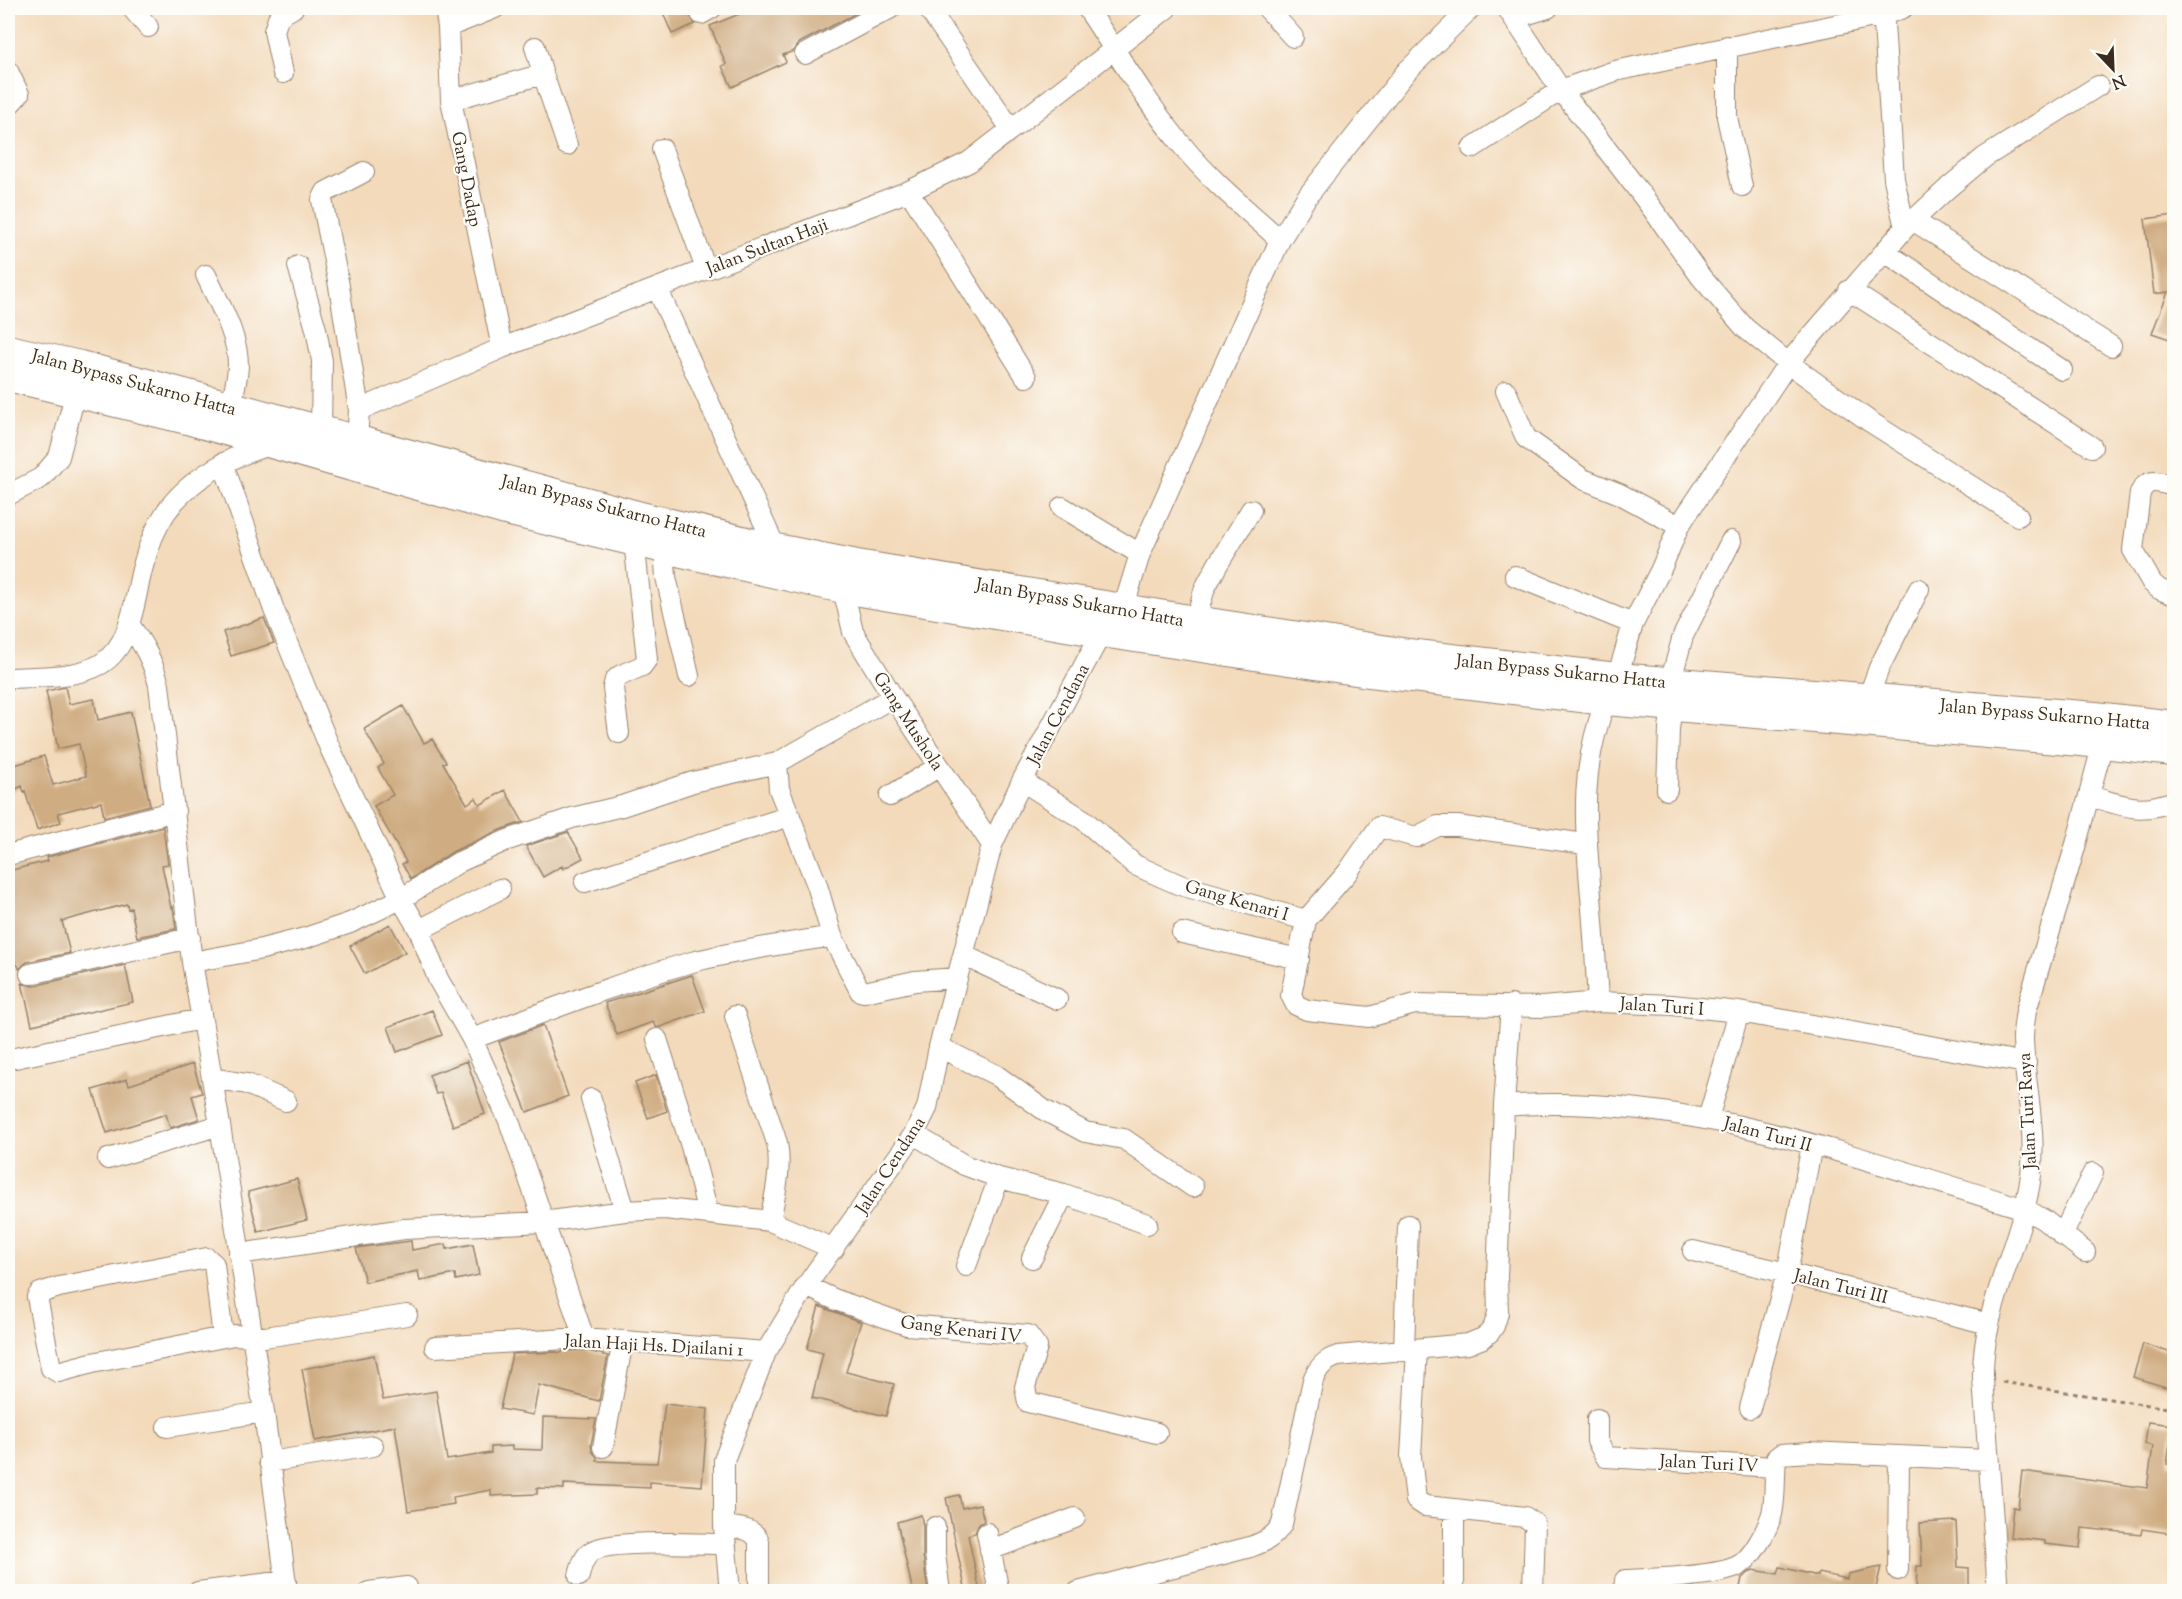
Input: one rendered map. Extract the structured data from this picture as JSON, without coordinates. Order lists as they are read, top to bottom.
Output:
{
  "streets": {
    "highway": ["Jalan Bypass Sukarno Hatta"],
    "street": [
      "Gang Dadap",
      "Jalan Sultan Haji",
      "Jalan Cendana",
      "Gang Mushola",
      "Gang Kenari I",
      "Jalan Turi I",
      "Jalan Turi Raya",
      "Jalan Turi II",
      "Jalan Turi III",
      "Gang Kenari IV",
      "Jalan Haji Hs. Djailani 1",
      "Jalan Turi IV"
    ]
  },
  "crossings": [
    ["Gang Dadap", "Jalan Sultan Haji"],
    ["Jalan Bypass Sukarno Hatta", "Jalan Cendana"],
    ["Jalan Bypass Sukarno Hatta", "Gang Mushola"],
    ["Jalan Bypass Sukarno Hatta", "Jalan Turi I"],
    ["Jalan Bypass Sukarno Hatta", "Jalan Turi Raya"],
    ["Jalan Cendana", "Gang Mushola"],
    ["Jalan Cendana", "Gang Kenari I"],
    ["Jalan Cendana", "Gang Kenari IV"],
    ["Jalan Cendana", "Jalan Haji Hs. Djailani 1"],
    ["Gang Kenari I", "Jalan Turi I"],
    ["Jalan Turi I", "Jalan Turi Raya"],
    ["Jalan Turi Raya", "Jalan Turi II"],
    ["Jalan Turi Raya", "Jalan Turi III"],
    ["Jalan Turi Raya", "Jalan Turi IV"]
  ],
  "north": "bottom right"
}
